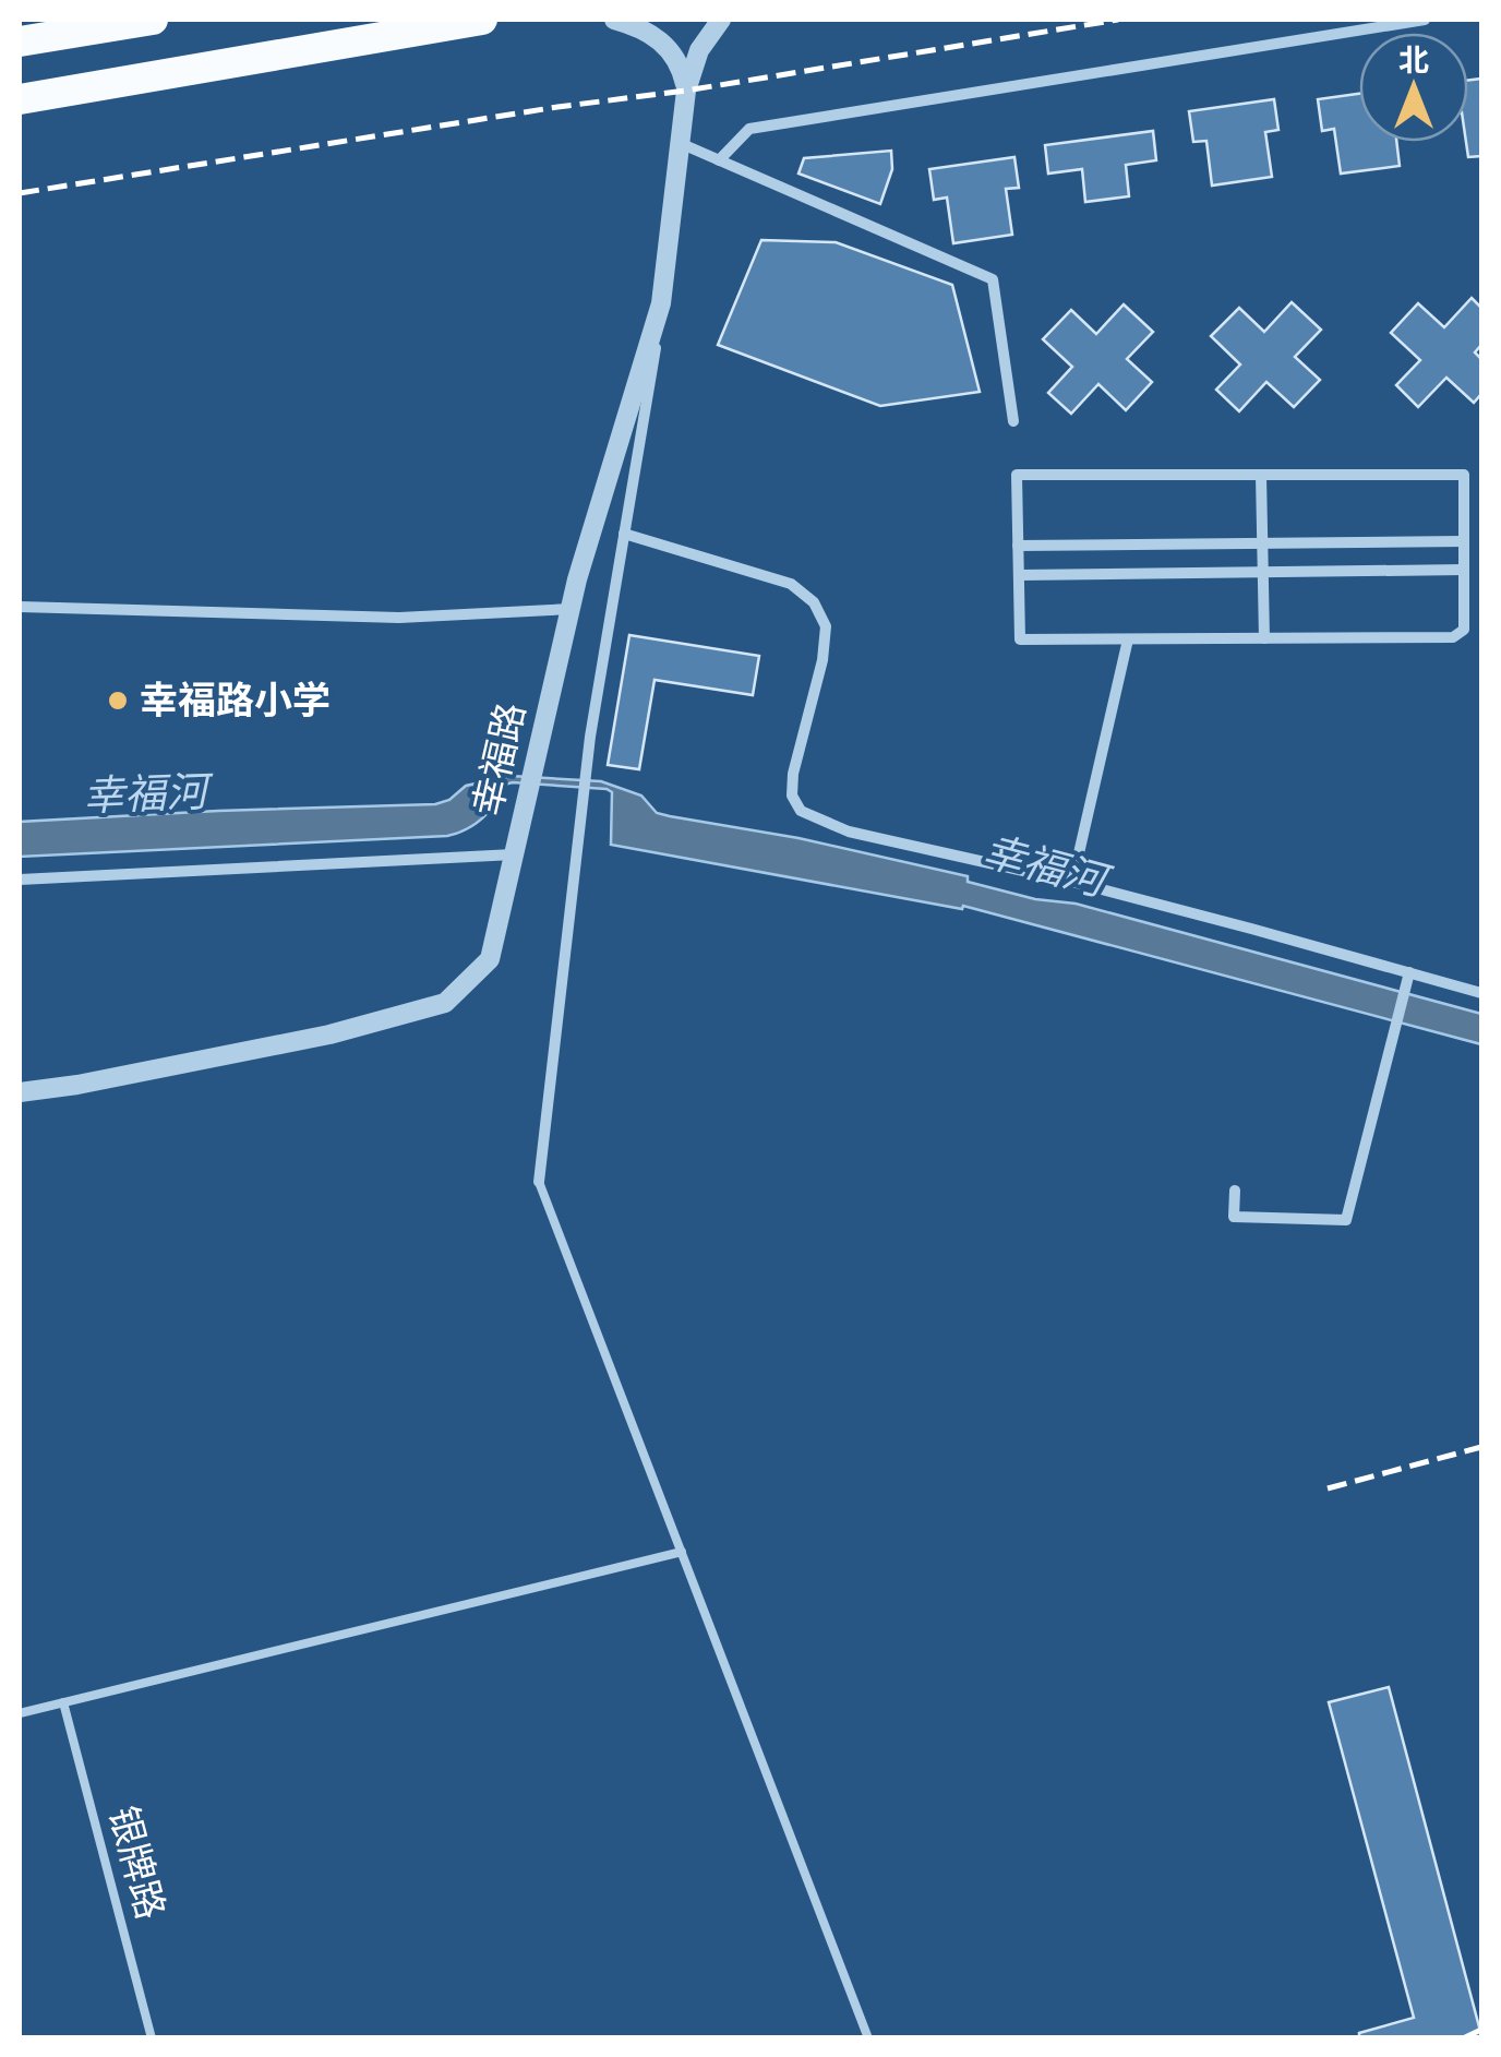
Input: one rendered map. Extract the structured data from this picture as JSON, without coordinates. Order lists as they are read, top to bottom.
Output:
{
  "streets": {
    "street": ["幸福路"],
    "lane": ["银牌路"]
  },
  "water": ["幸福河"],
  "places": ["幸福路小学"],
  "north": "top"
}
